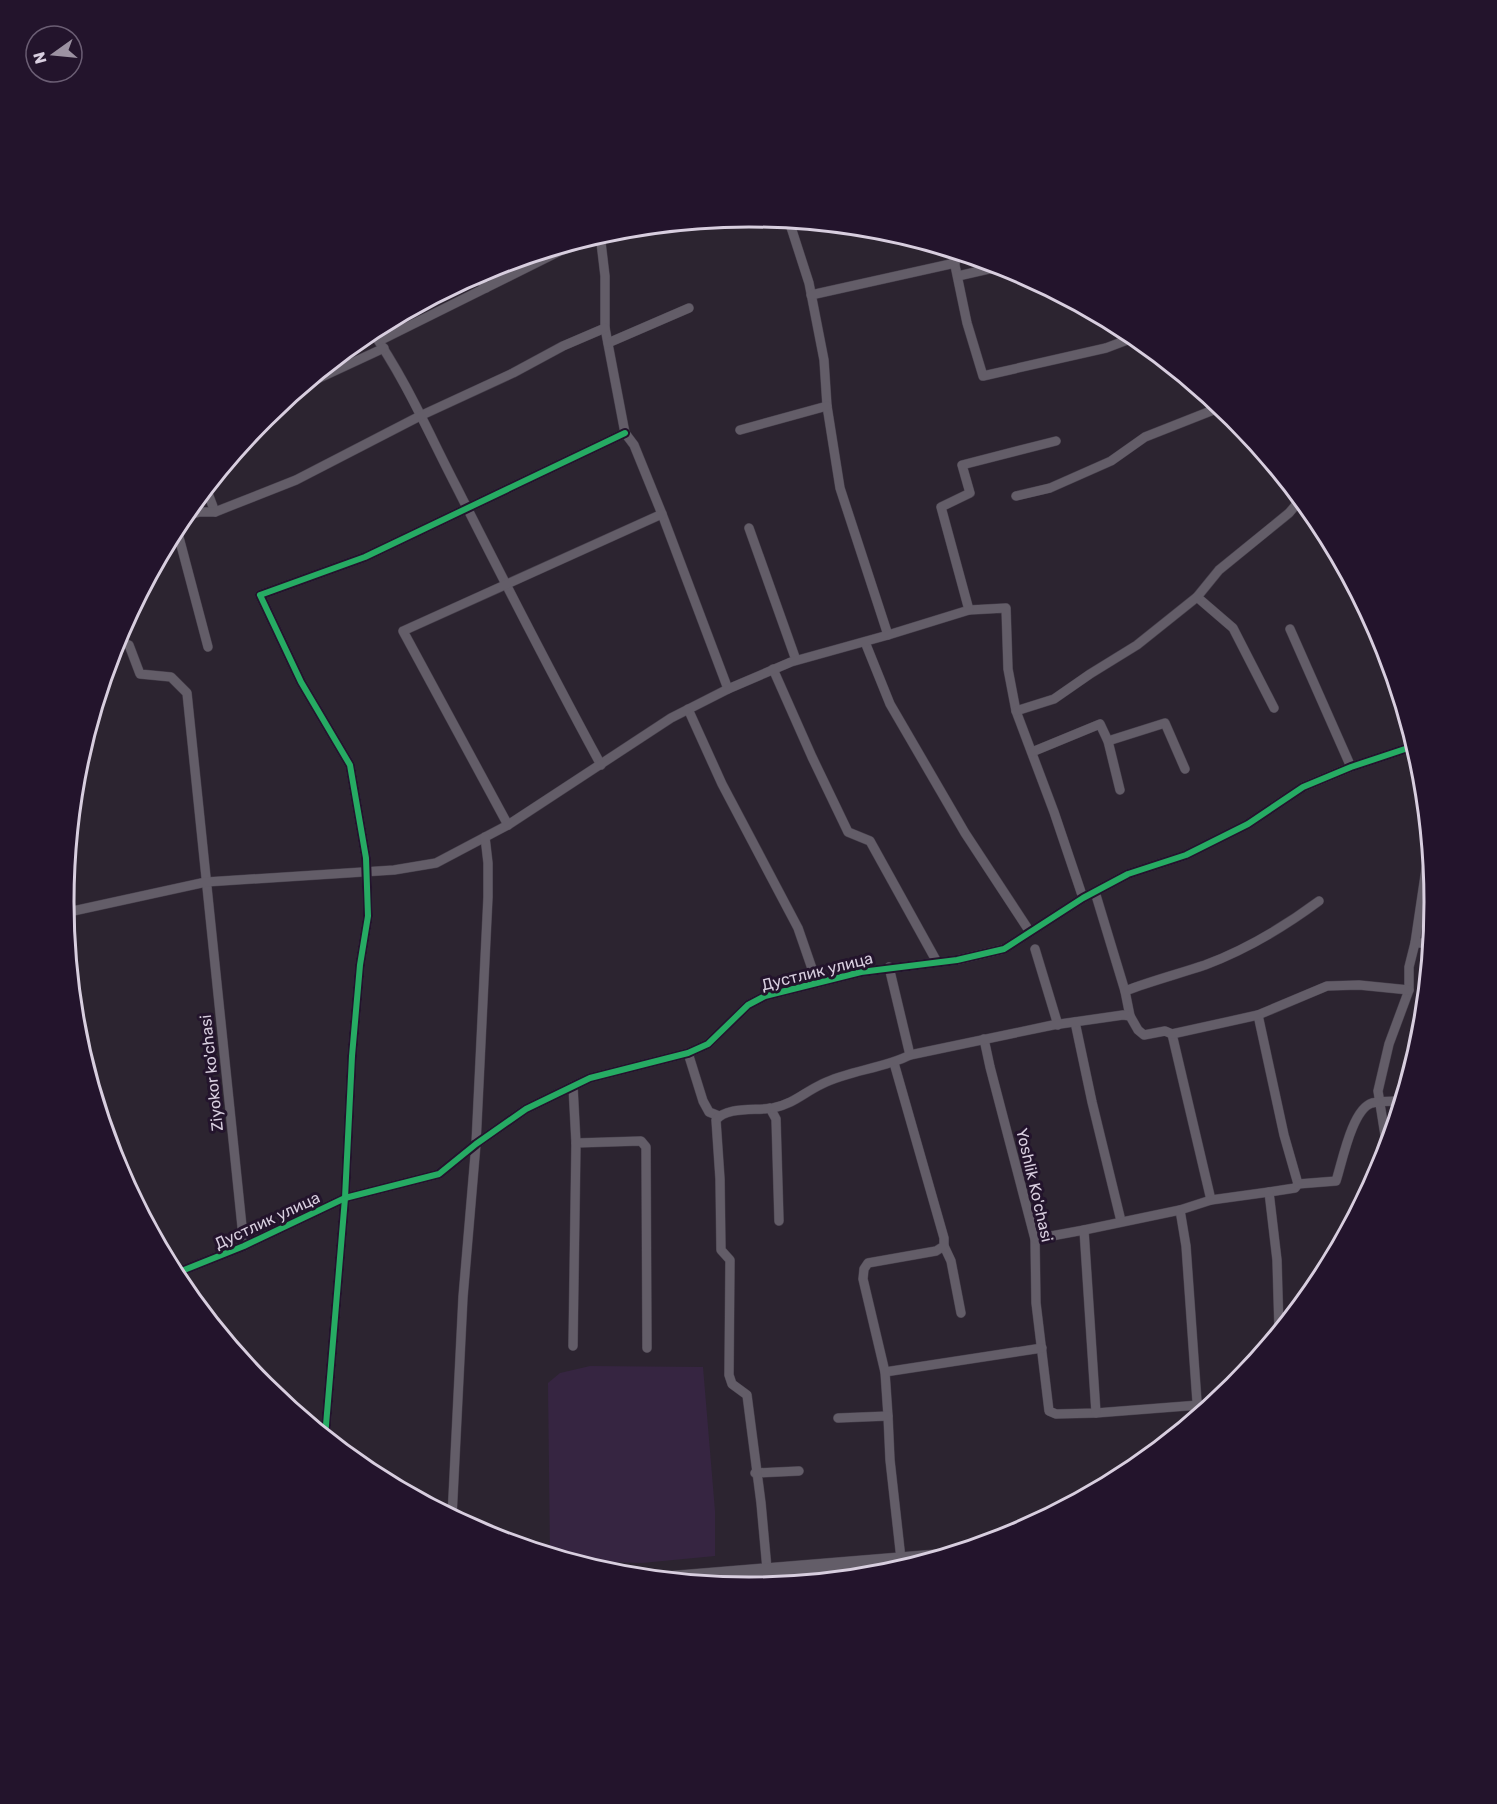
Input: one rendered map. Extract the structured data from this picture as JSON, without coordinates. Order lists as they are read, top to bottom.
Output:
{
  "streets": {
    "street": ["Дустлик улица", "Ziyokor ko'chasi", "Yoshlik Ko'chasi"]
  },
  "crossings": [
    ["Дустлик улица", "Ziyokor ko'chasi"]
  ],
  "north": "left"
}
